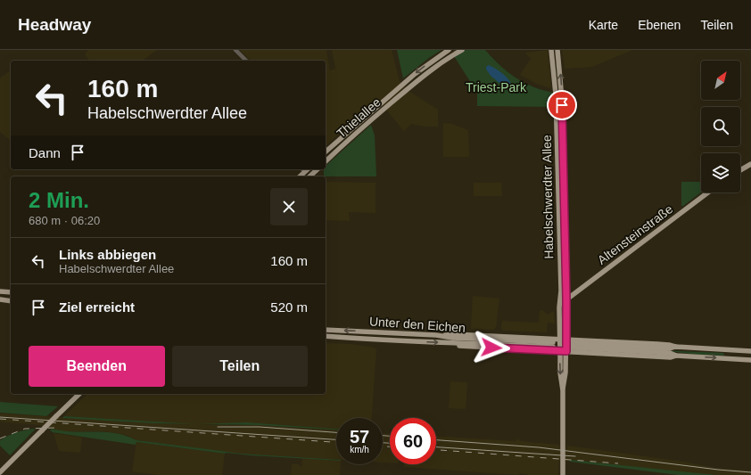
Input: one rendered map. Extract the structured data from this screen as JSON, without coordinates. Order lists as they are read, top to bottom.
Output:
{
  "streets": {
    "main road": [
      "Thielallee",
      "Habelschwerdter Allee",
      "Altensteinstraße",
      "Unter den Eichen"
    ]
  },
  "crossings": [
    ["Habelschwerdter Allee", "Altensteinstraße"]
  ],
  "parks": ["Triest-Park"],
  "north": "top right",
  "page": {
    "header": "Headway",
    "nav": ["Karte", "Ebenen", "Teilen"],
    "turn": ["160 m", "Habelschwerdter Allee"],
    "then": "Dann",
    "heading": ["2 Min.", "680 m · 06:20"],
    "list": [
      {
        "name": "Links abbiegen",
        "note": "Habelschwerdter Allee",
        "value": "160 m"
      },
      {
        "name": "Ziel erreicht",
        "value": "520 m"
      }
    ],
    "buttons": ["Beenden", "Teilen"],
    "speed": "57 km/h",
    "limit": "60"
  }
}
